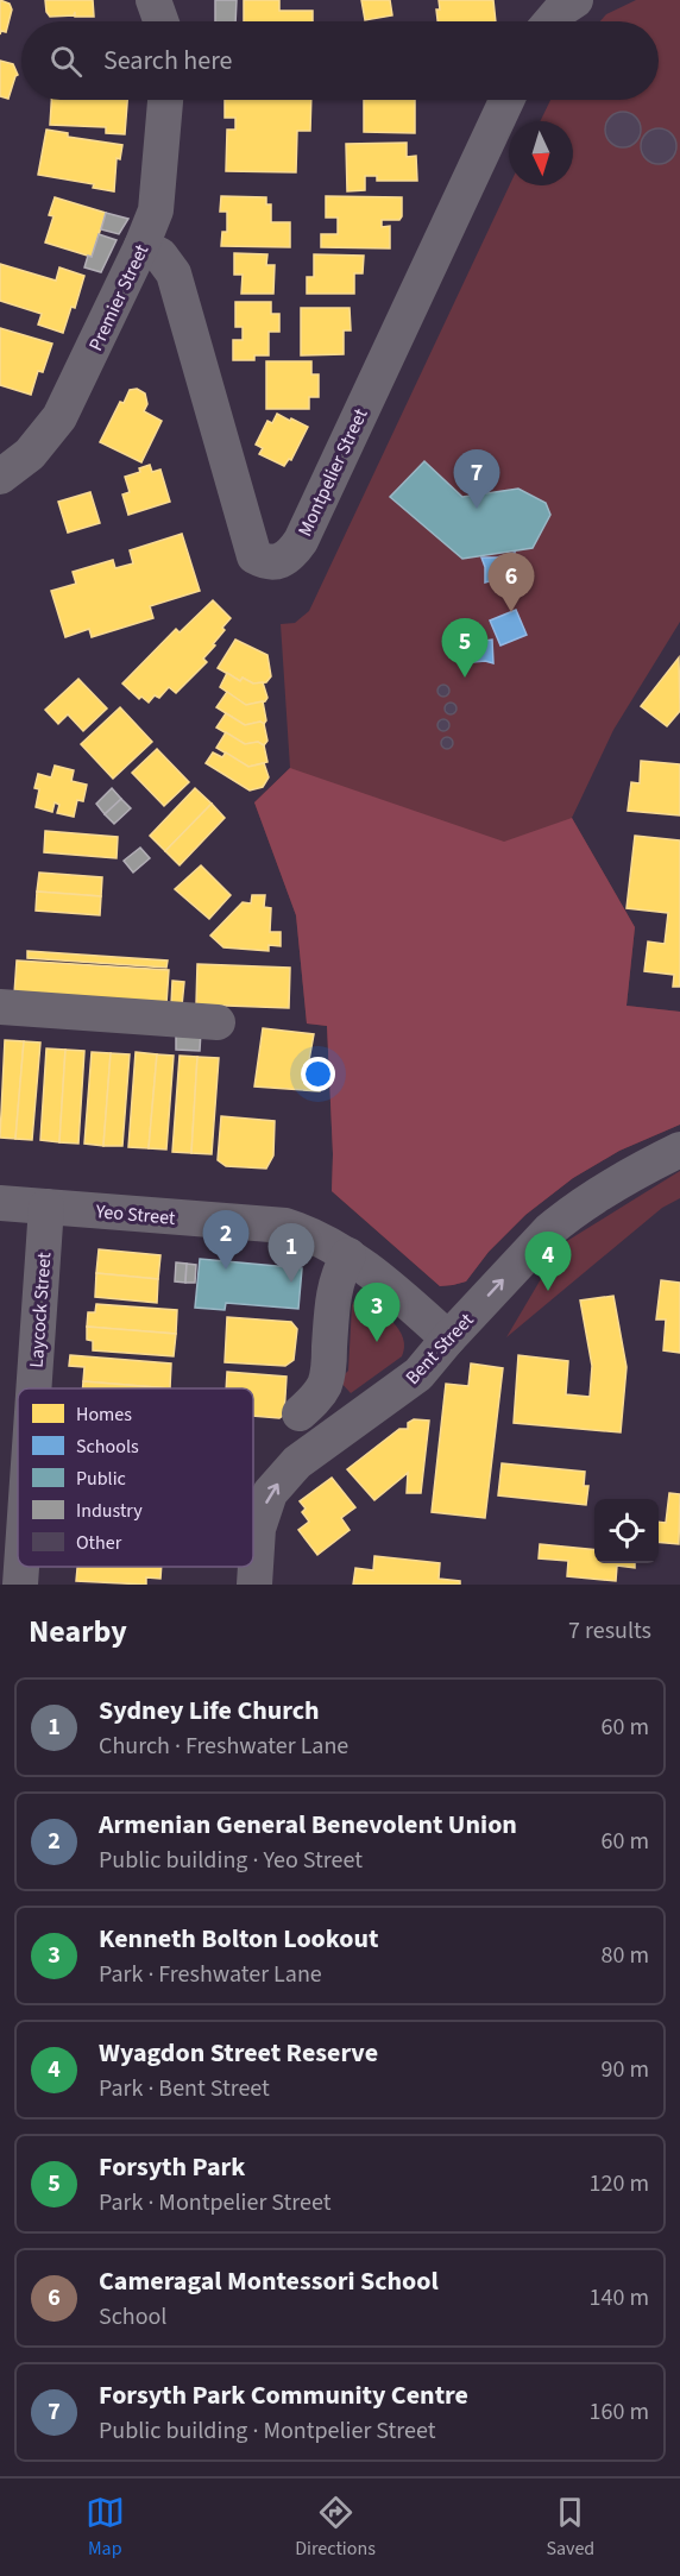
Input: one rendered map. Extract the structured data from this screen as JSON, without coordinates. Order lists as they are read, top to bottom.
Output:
{
  "streets": {
    "street": [
      "Premier Street",
      "Montpelier Street",
      "Yeo Street",
      "Laycock Street",
      "Bent Street"
    ]
  },
  "crossings": [
    ["Premier Street", "Montpelier Street"],
    ["Yeo Street", "Laycock Street"],
    ["Yeo Street", "Bent Street"]
  ],
  "one_way": ["Bent Street"],
  "legend": [
    "Homes",
    "Schools",
    "Public",
    "Industry",
    "Other"
  ],
  "north": "bottom",
  "page": {
    "search": "Search here",
    "pins": [
      "7",
      "6",
      "5",
      "2",
      "1",
      "4",
      "3"
    ],
    "heading": ["Nearby", "7 results"],
    "list": [
      {
        "mark": "1",
        "name": "Sydney Life Church",
        "note": "Church · Freshwater Lane",
        "value": "60 m"
      },
      {
        "mark": "2",
        "name": "Armenian General Benevolent Union",
        "note": "Public building · Yeo Street",
        "value": "60 m"
      },
      {
        "mark": "3",
        "name": "Kenneth Bolton Lookout",
        "note": "Park · Freshwater Lane",
        "value": "80 m"
      },
      {
        "mark": "4",
        "name": "Wyagdon Street Reserve",
        "note": "Park · Bent Street",
        "value": "90 m"
      },
      {
        "mark": "5",
        "name": "Forsyth Park",
        "note": "Park · Montpelier Street",
        "value": "120 m"
      },
      {
        "mark": "6",
        "name": "Cameragal Montessori School",
        "note": "School",
        "value": "140 m"
      },
      {
        "mark": "7",
        "name": "Forsyth Park Community Centre",
        "note": "Public building · Montpelier Street",
        "value": "160 m"
      }
    ],
    "nav": ["Map", "Directions", "Saved"]
  }
}
